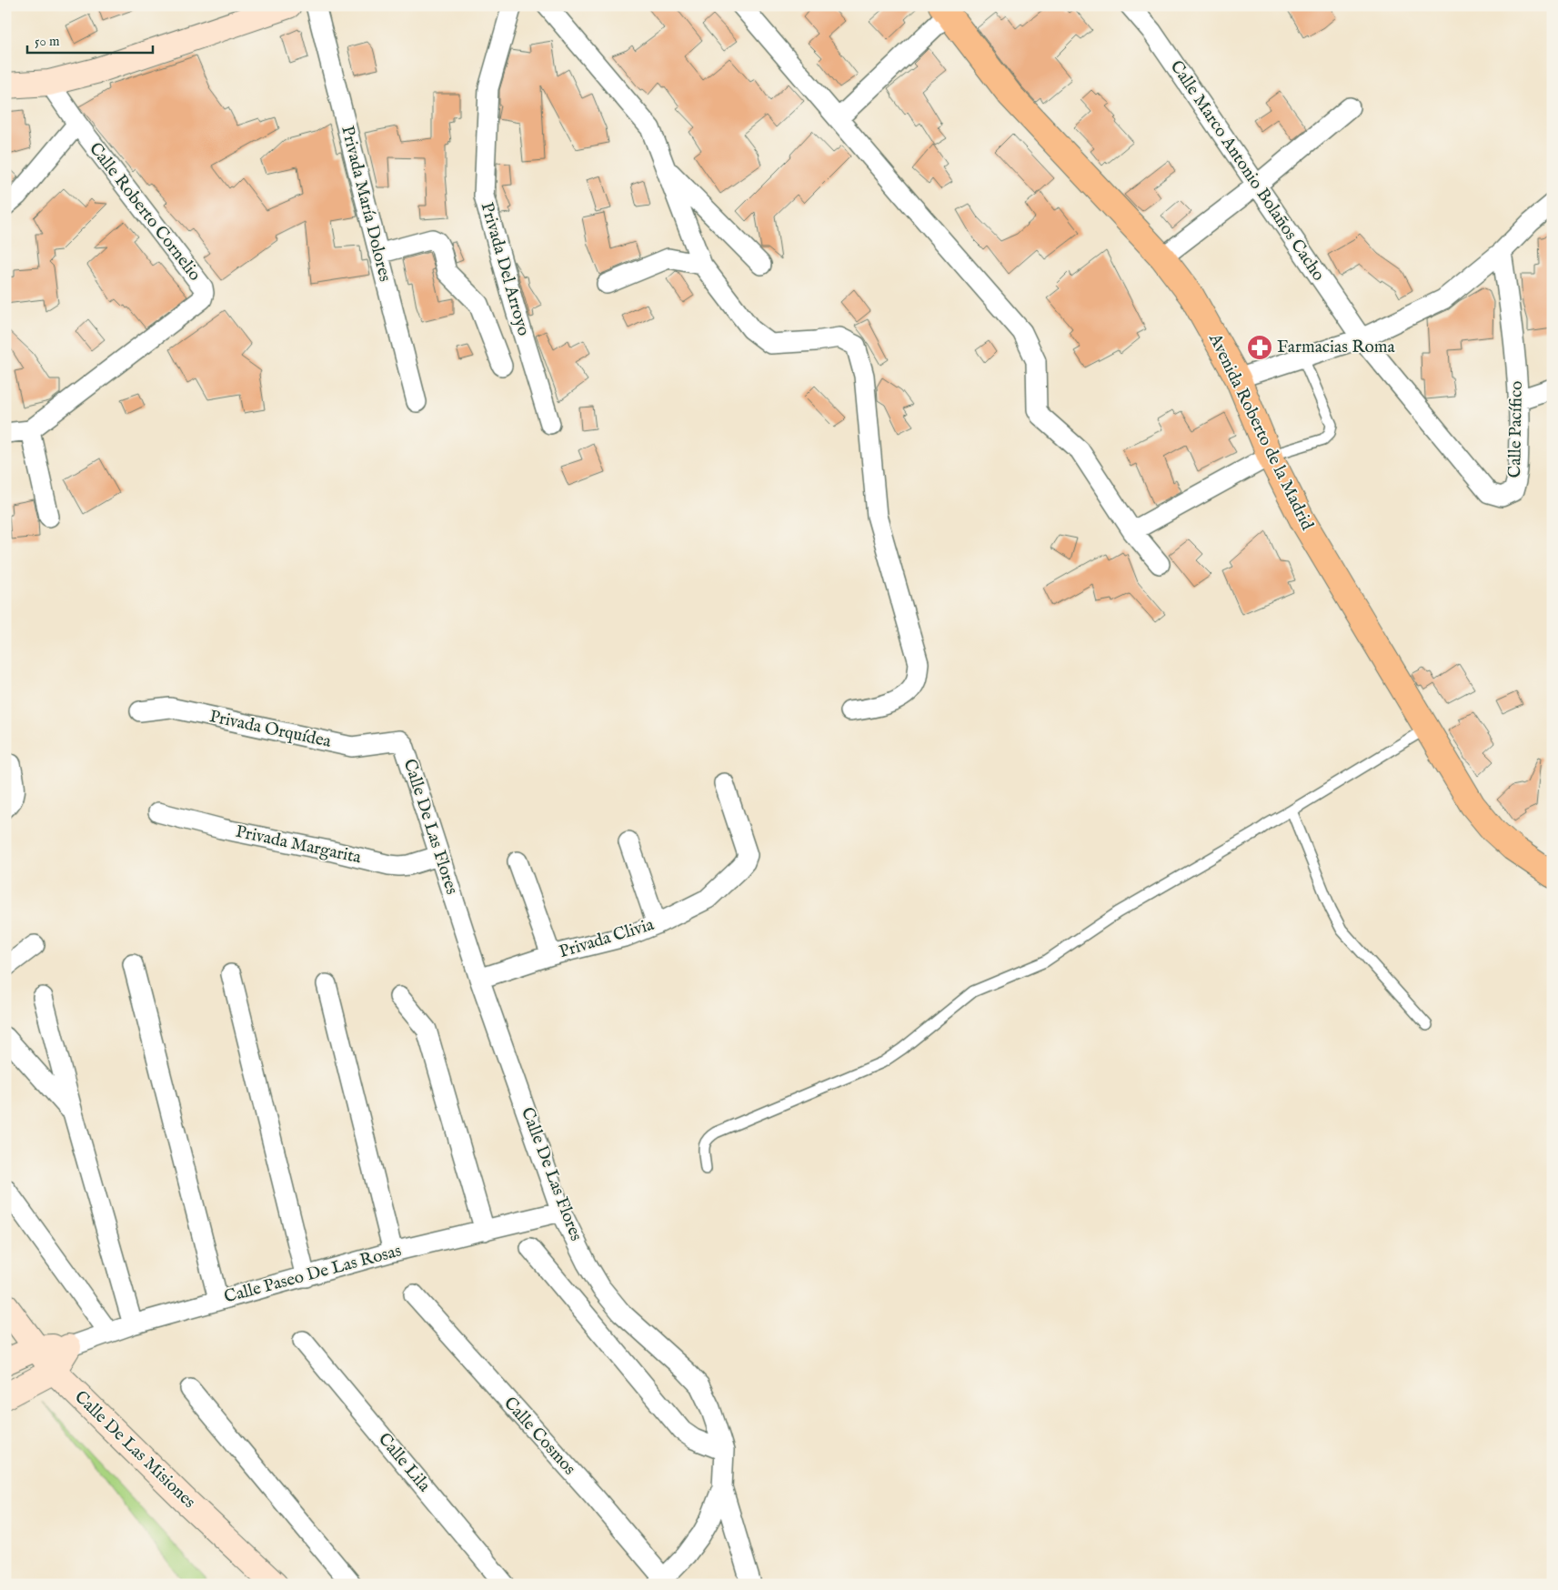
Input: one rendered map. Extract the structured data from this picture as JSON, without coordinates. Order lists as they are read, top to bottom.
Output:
{
  "streets": {
    "main road": ["Avenida Roberto de la Madrid"],
    "street": [
      "Calle Marco Antonio Bolaños Cacho",
      "Privada María Dolores",
      "Calle Roberto Cornelio",
      "Privada Del Arroyo",
      "Calle Pacífico",
      "Privada Orquídea",
      "Calle De Las Flores",
      "Privada Margarita",
      "Privada Clivia",
      "Calle Paseo De Las Rosas",
      "Calle Cosmos",
      "Calle De Las Misiones",
      "Calle Lila"
    ]
  },
  "crossings": [
    ["Calle Marco Antonio Bolaños Cacho", "Calle Pacífico"],
    ["Privada Orquídea", "Calle De Las Flores"],
    ["Calle De Las Flores", "Privada Margarita"],
    ["Calle De Las Flores", "Privada Clivia"],
    ["Calle De Las Flores", "Calle Paseo De Las Rosas"],
    ["Calle De Las Flores", "Calle Cosmos"],
    ["Calle Paseo De Las Rosas", "Calle De Las Misiones"]
  ],
  "places": {
    "pharmacy": ["Farmacias Roma"]
  },
  "scale_bar": "50 m"
}
